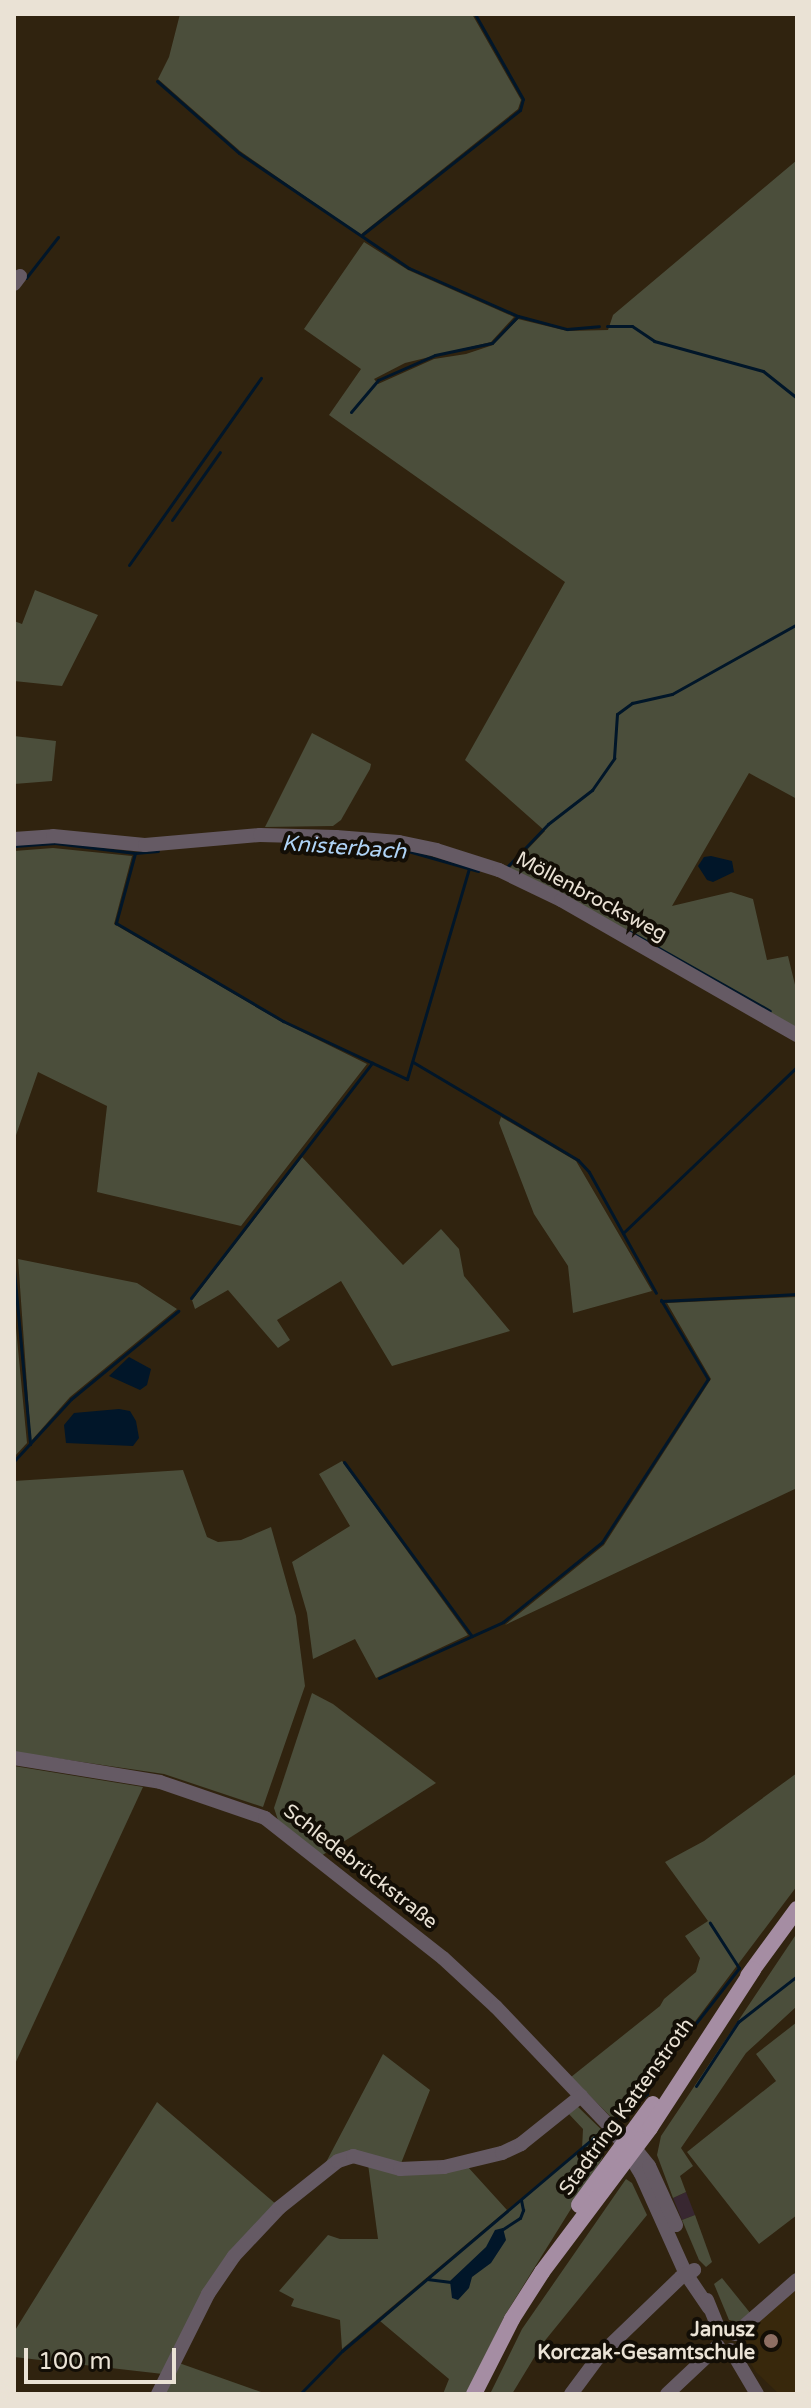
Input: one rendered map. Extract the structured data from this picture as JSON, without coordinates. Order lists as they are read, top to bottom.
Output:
{
  "streets": {
    "main road": ["Stadtring Kattenstroth"],
    "street": ["Möllenbrocksweg", "Schledebrückstraße"]
  },
  "crossings": [
    ["Schledebrückstraße", "Stadtring Kattenstroth"]
  ],
  "water": ["Knisterbach"],
  "places": ["Janusz Korczak-Gesamtschule"],
  "scale_bar": "100 m"
}
